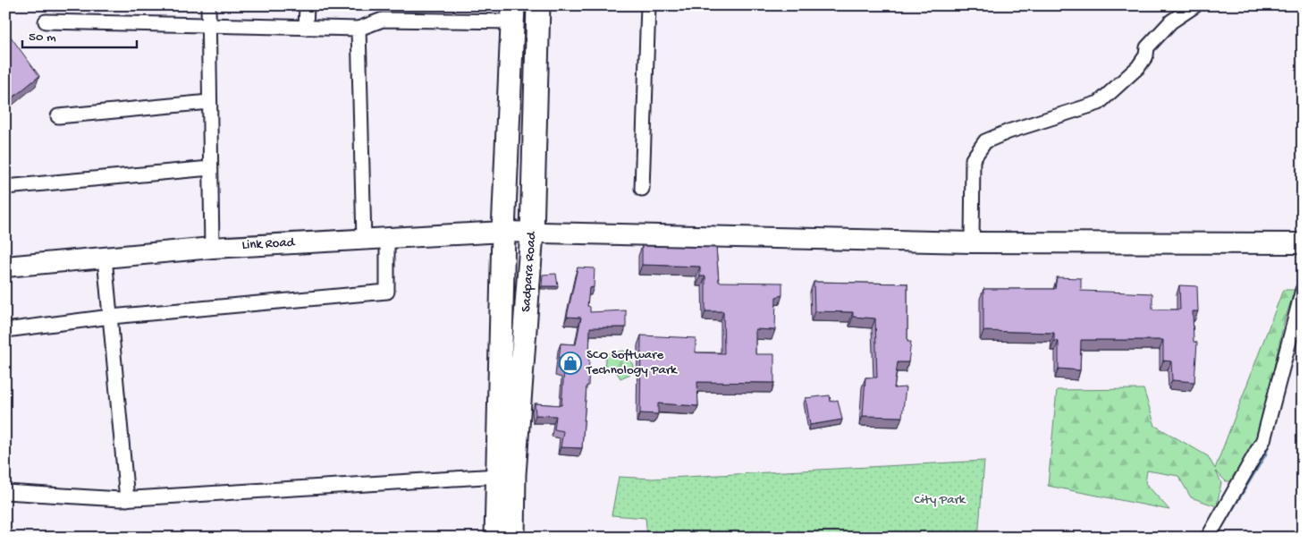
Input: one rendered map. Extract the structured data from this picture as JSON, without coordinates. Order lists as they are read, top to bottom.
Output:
{
  "streets": {
    "main road": ["Link Road", "Sadpara Road"]
  },
  "crossings": [
    ["Link Road", "Sadpara Road"]
  ],
  "parks": ["City Park"],
  "places": {
    "shop": ["SCO Software Technology Park"]
  },
  "scale_bar": "50 m"
}
